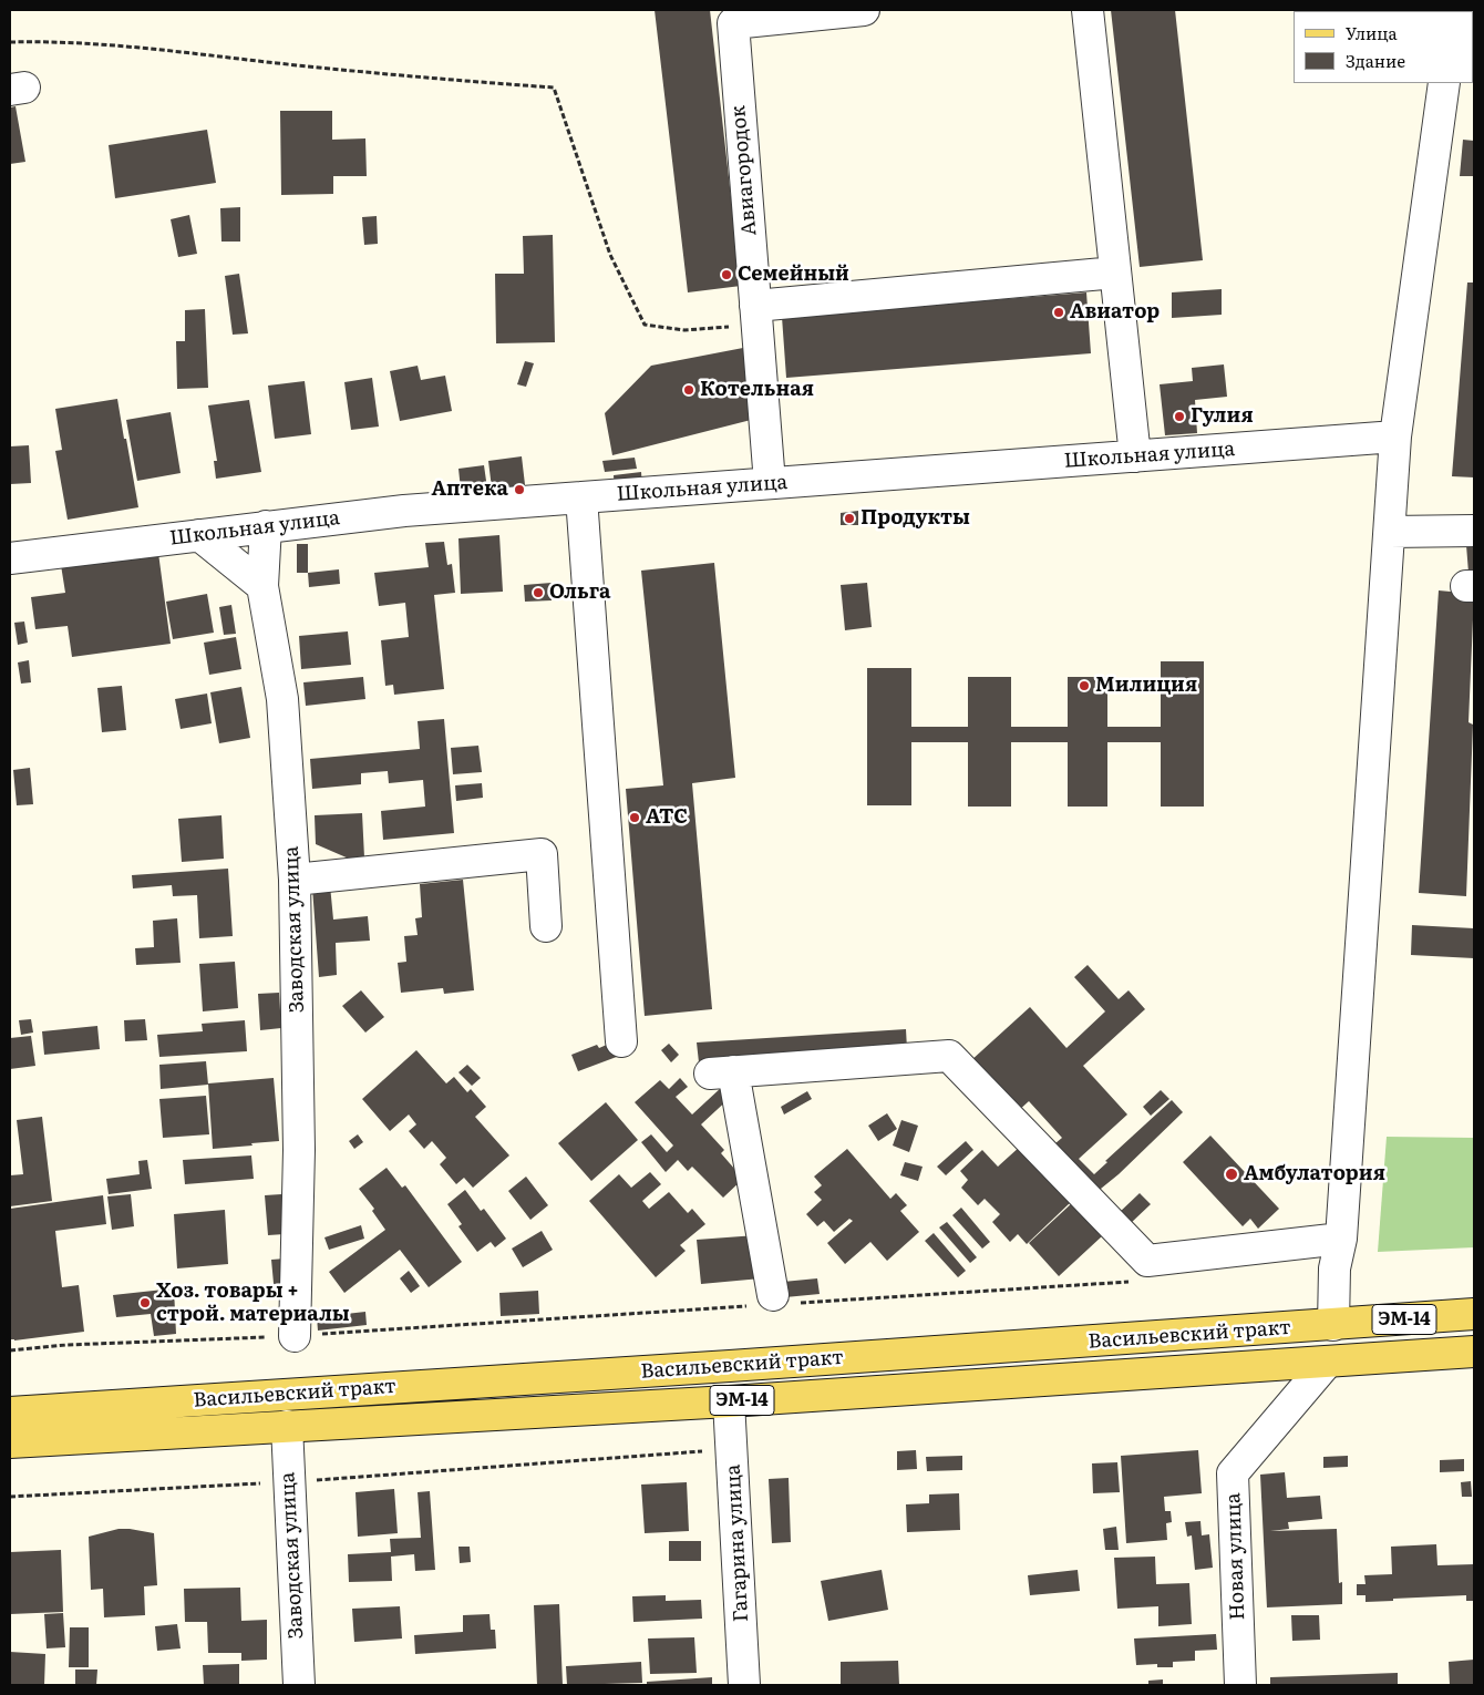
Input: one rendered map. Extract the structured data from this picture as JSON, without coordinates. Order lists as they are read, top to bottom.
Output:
{
  "streets": {
    "main road": ["ЭМ-14", "Васильевский тракт"],
    "street": [
      "Авиагородок",
      "Школьная улица",
      "Заводская улица",
      "Гагарина улица",
      "Новая улица"
    ]
  },
  "crossings": [
    ["Авиагородок", "Школьная улица"],
    ["Школьная улица", "Заводская улица"],
    ["Заводская улица", "Васильевский тракт"],
    ["Васильевский тракт", "Гагарина улица"],
    ["Васильевский тракт", "Новая улица"]
  ],
  "places": [
    "Семейный",
    "Авиатор",
    "Котельная",
    "Гулия",
    "Аптека",
    "Продукты",
    "Ольга",
    "Милиция",
    "АТС",
    "Амбулатория",
    "Хоз. товары + строй. материалы"
  ],
  "legend": ["Улица", "Здание"]
}
